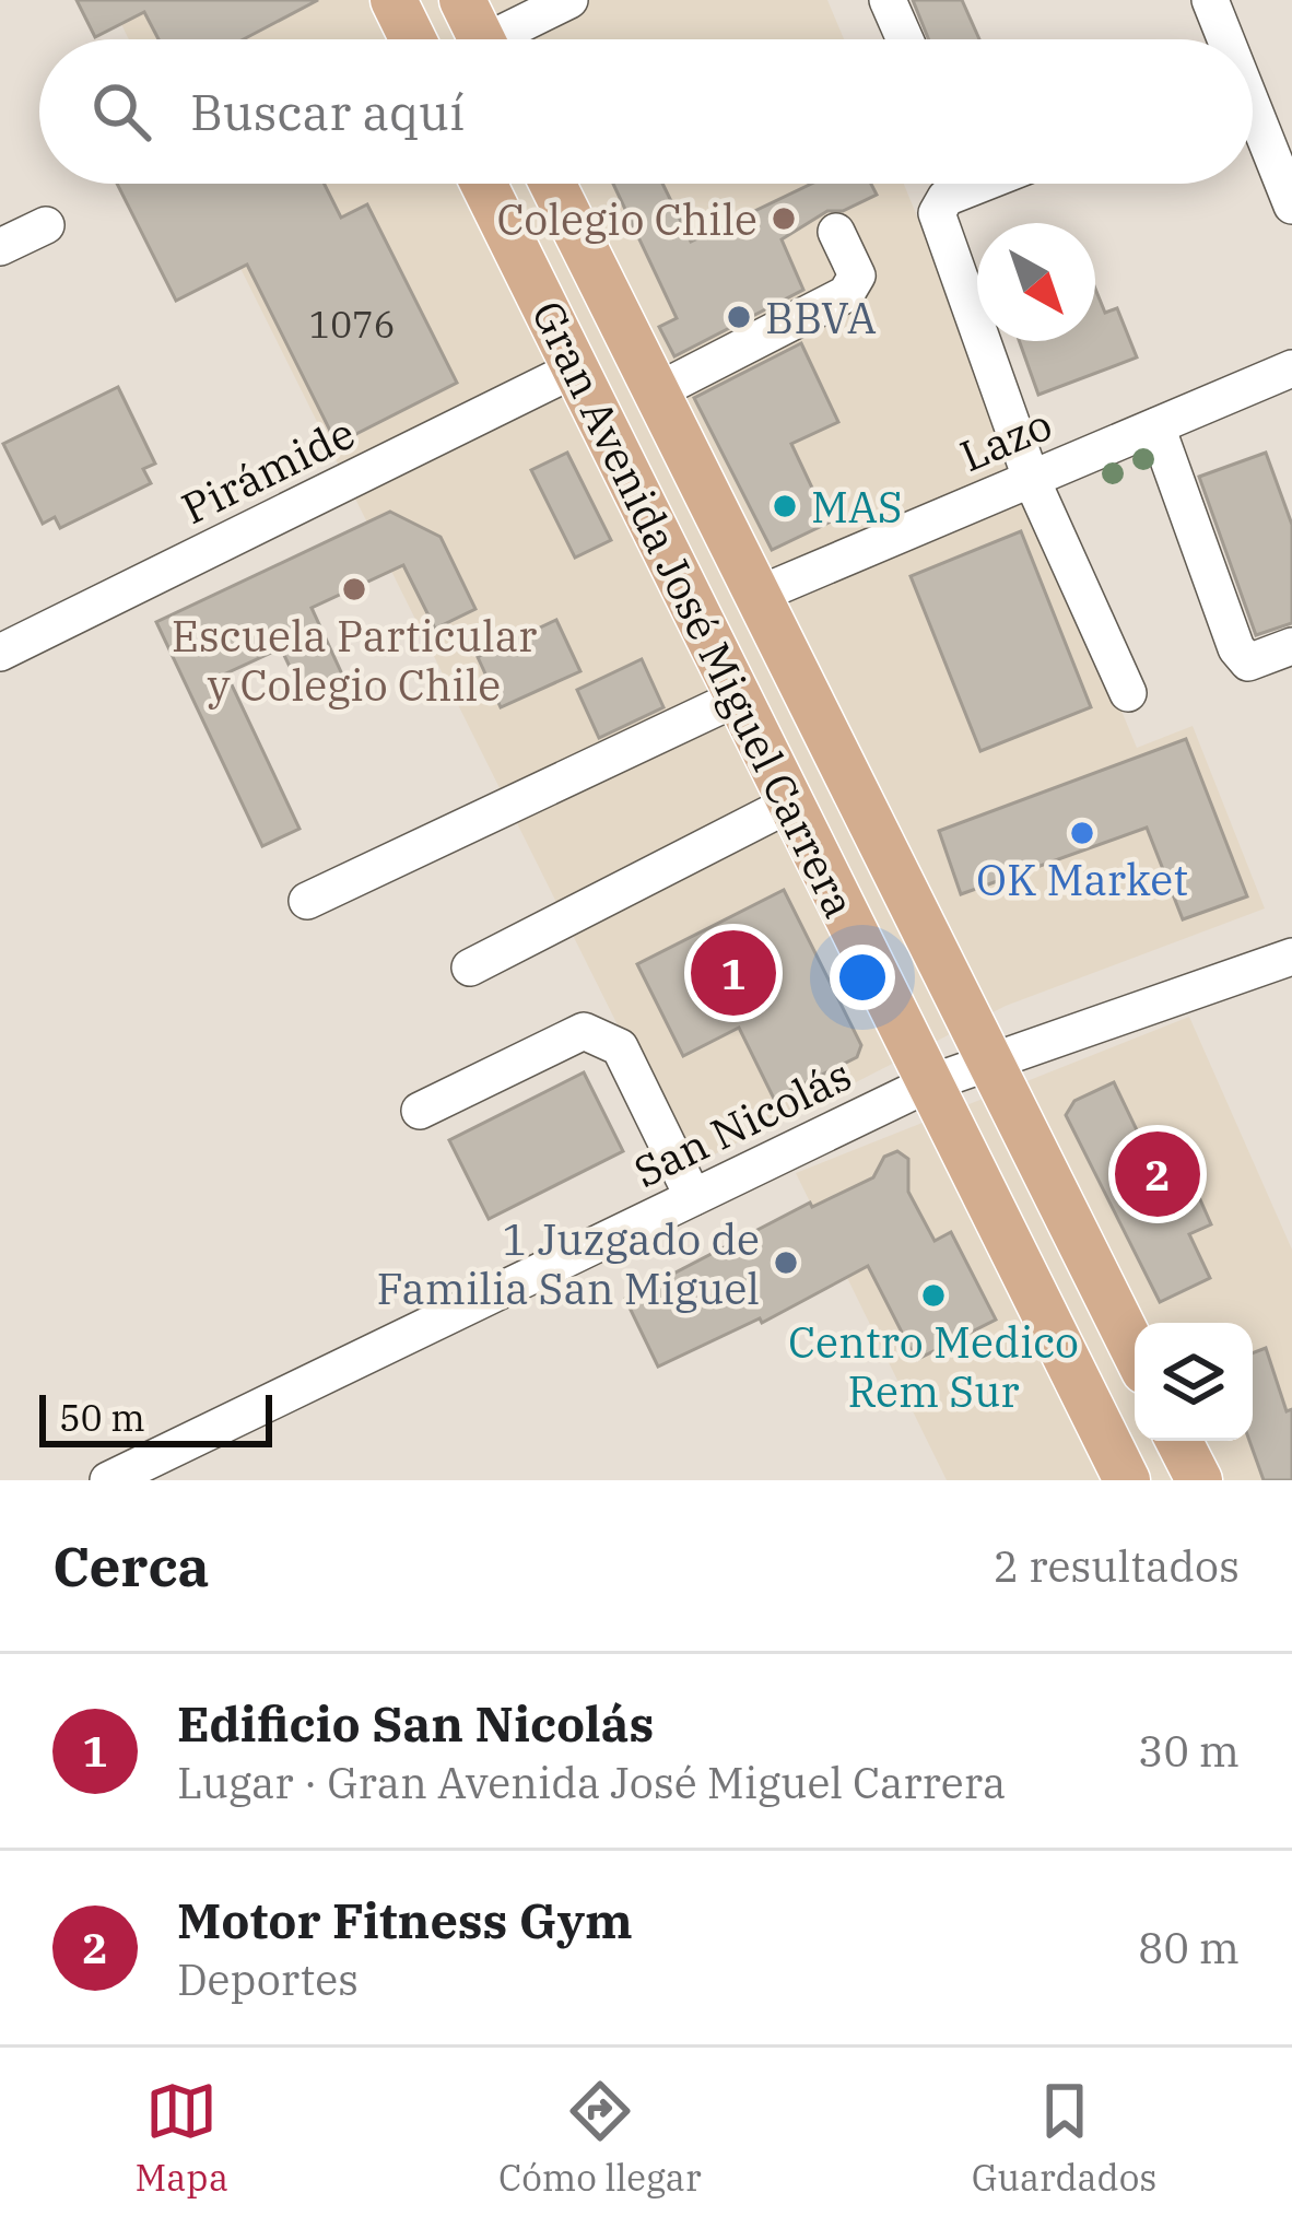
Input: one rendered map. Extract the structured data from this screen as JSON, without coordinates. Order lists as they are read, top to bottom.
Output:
{
  "streets": {
    "main road": ["Gran Avenida José Miguel Carrera"],
    "street": ["Lazo", "Pirámide", "San Nicolás"]
  },
  "crossings": [
    ["Lazo", "Gran Avenida José Miguel Carrera"],
    ["Pirámide", "Gran Avenida José Miguel Carrera"],
    ["Gran Avenida José Miguel Carrera", "San Nicolás"]
  ],
  "places": [
    "Colegio Chile",
    "BBVA",
    "MAS",
    "Escuela Particular y Colegio Chile",
    "OK Market",
    "1 Juzgado de Familia San Miguel",
    "Centro Medico Rem Sur"
  ],
  "house_numbers": ["1076"],
  "scale_bar": "50 m",
  "north": "bottom right",
  "page": {
    "search": "Buscar aquí",
    "pins": ["1", "2"],
    "scale": "50 m",
    "heading": ["Cerca", "2 resultados"],
    "list": [
      {
        "mark": "1",
        "name": "Edificio San Nicolás",
        "note": "Lugar · Gran Avenida José Miguel Carrera",
        "value": "30 m"
      },
      {
        "mark": "2",
        "name": "Motor Fitness Gym",
        "note": "Deportes",
        "value": "80 m"
      }
    ],
    "nav": ["Mapa", "Cómo llegar", "Guardados"]
  }
}
